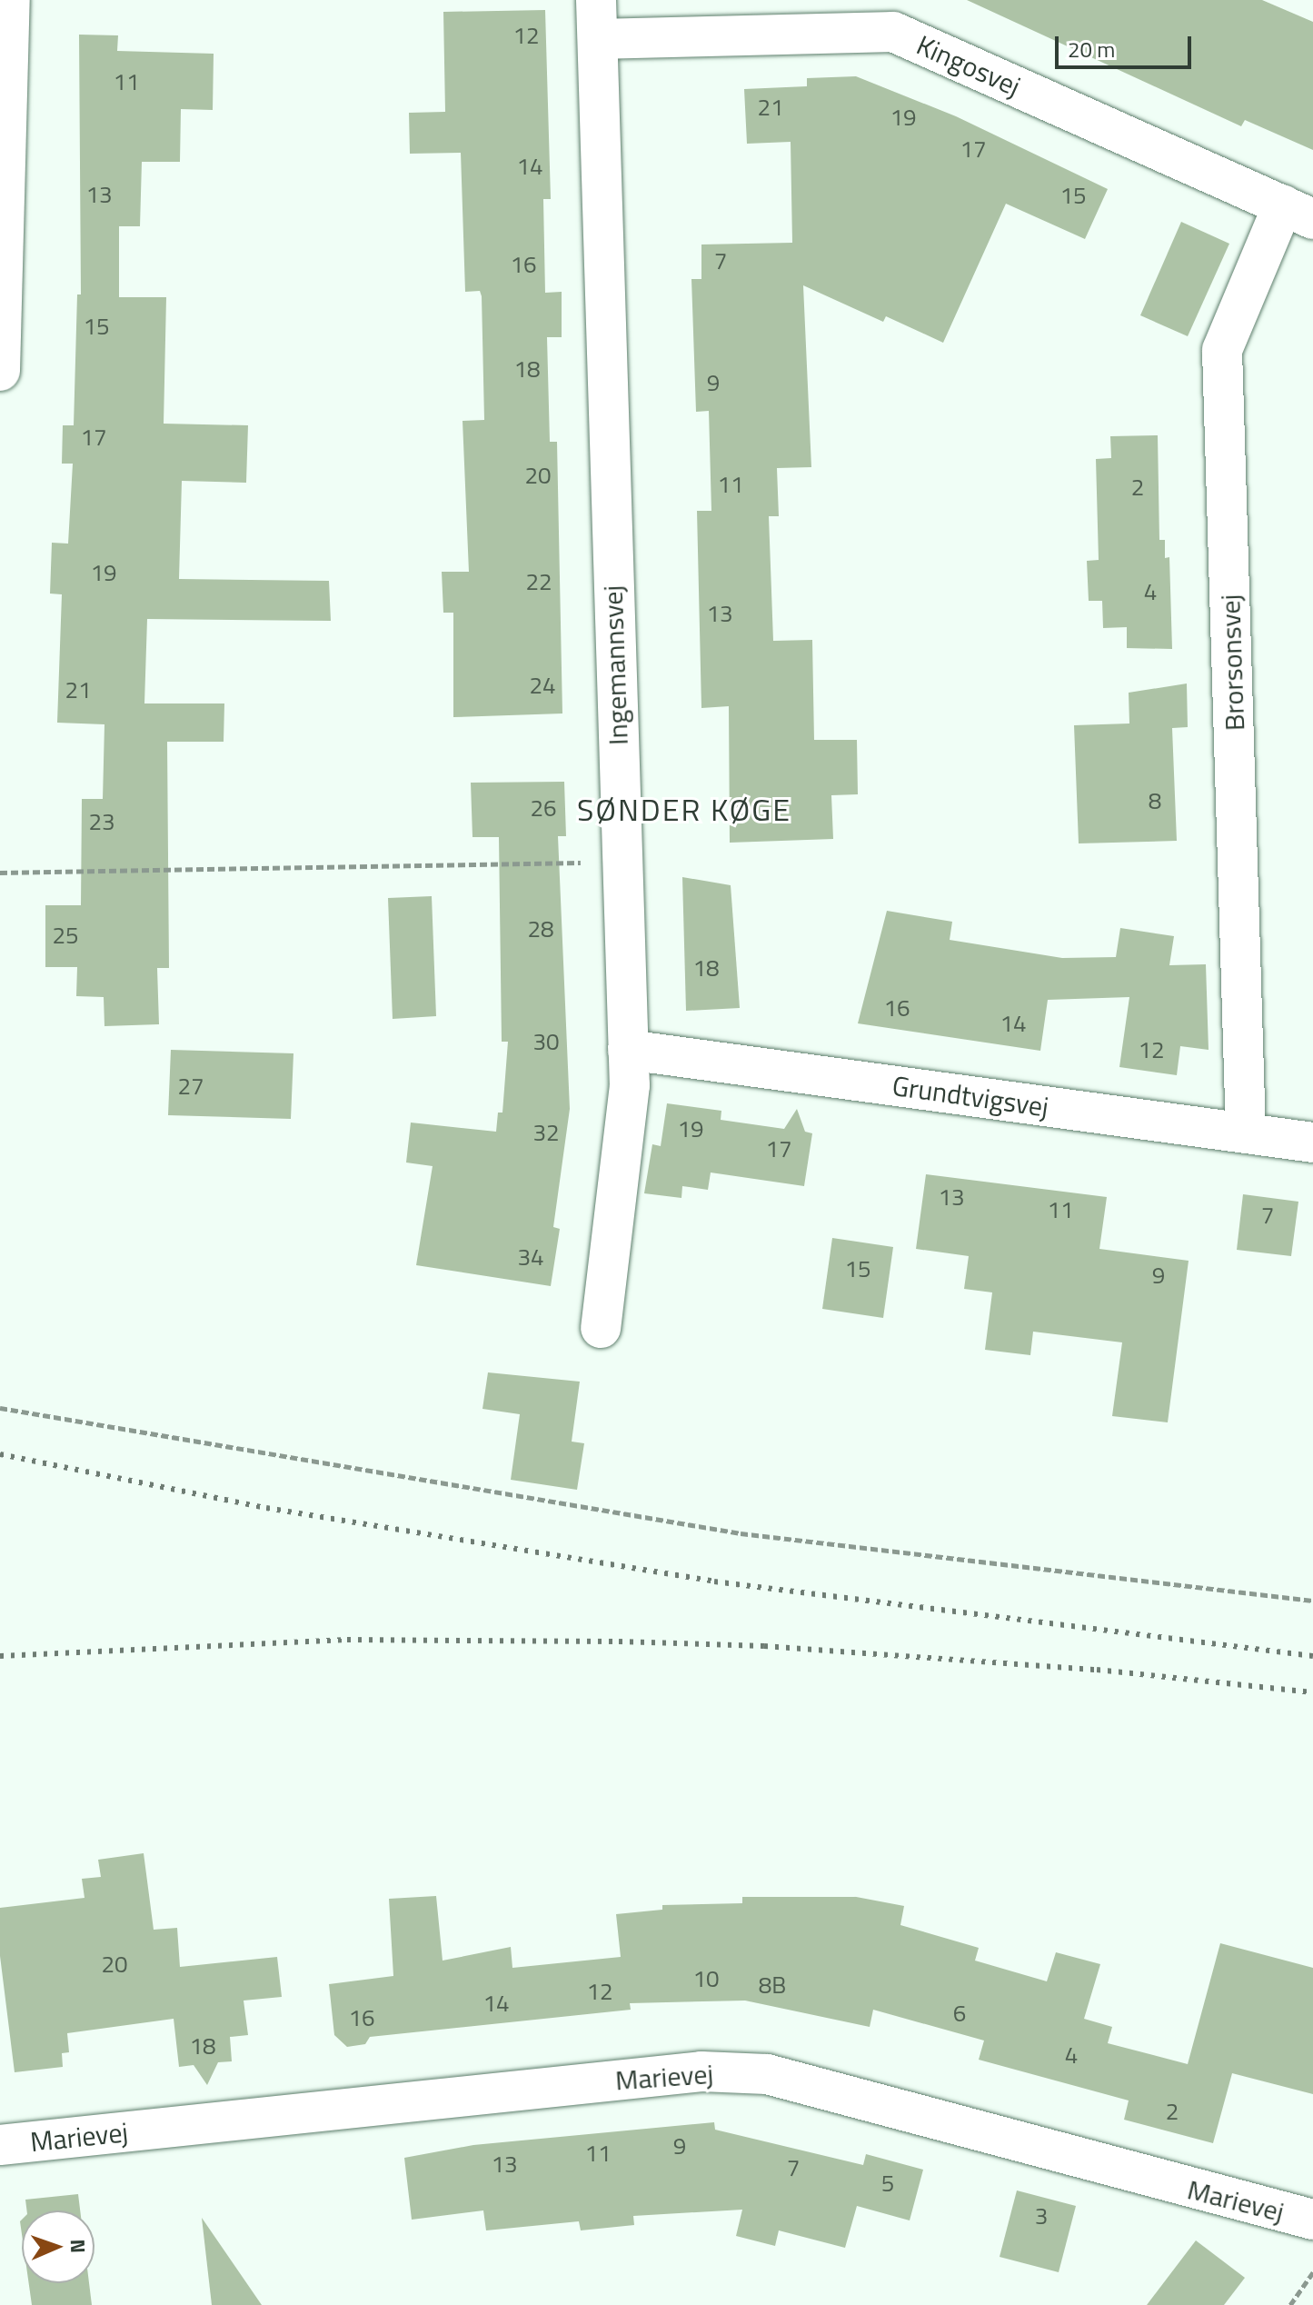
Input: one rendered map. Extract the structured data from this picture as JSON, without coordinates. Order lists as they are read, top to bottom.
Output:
{
  "streets": {
    "street": [
      "Kingosvej",
      "Brorsonsvej",
      "Ingemannsvej",
      "Grundtvigsvej",
      "Marievej"
    ]
  },
  "crossings": [
    ["Kingosvej", "Brorsonsvej"],
    ["Kingosvej", "Ingemannsvej"],
    ["Brorsonsvej", "Grundtvigsvej"],
    ["Ingemannsvej", "Grundtvigsvej"]
  ],
  "districts": ["SØNDER KØGE"],
  "house_numbers": [
    "12",
    "11",
    "21",
    "19",
    "17",
    "14",
    "13",
    "15",
    "7",
    "16",
    "15",
    "18",
    "9",
    "17",
    "20",
    "11",
    "2",
    "19",
    "22",
    "4",
    "13",
    "24",
    "21",
    "8",
    "26",
    "23",
    "28",
    "25",
    "18",
    "16",
    "14",
    "30",
    "12",
    "27",
    "19",
    "32",
    "17",
    "13",
    "11",
    "7",
    "34",
    "15",
    "9",
    "20",
    "10",
    "8B",
    "12",
    "14",
    "6",
    "16",
    "18",
    "4",
    "2",
    "9",
    "11",
    "13",
    "7",
    "5",
    "3"
  ],
  "scale_bar": "20 m",
  "north": "right"
}
